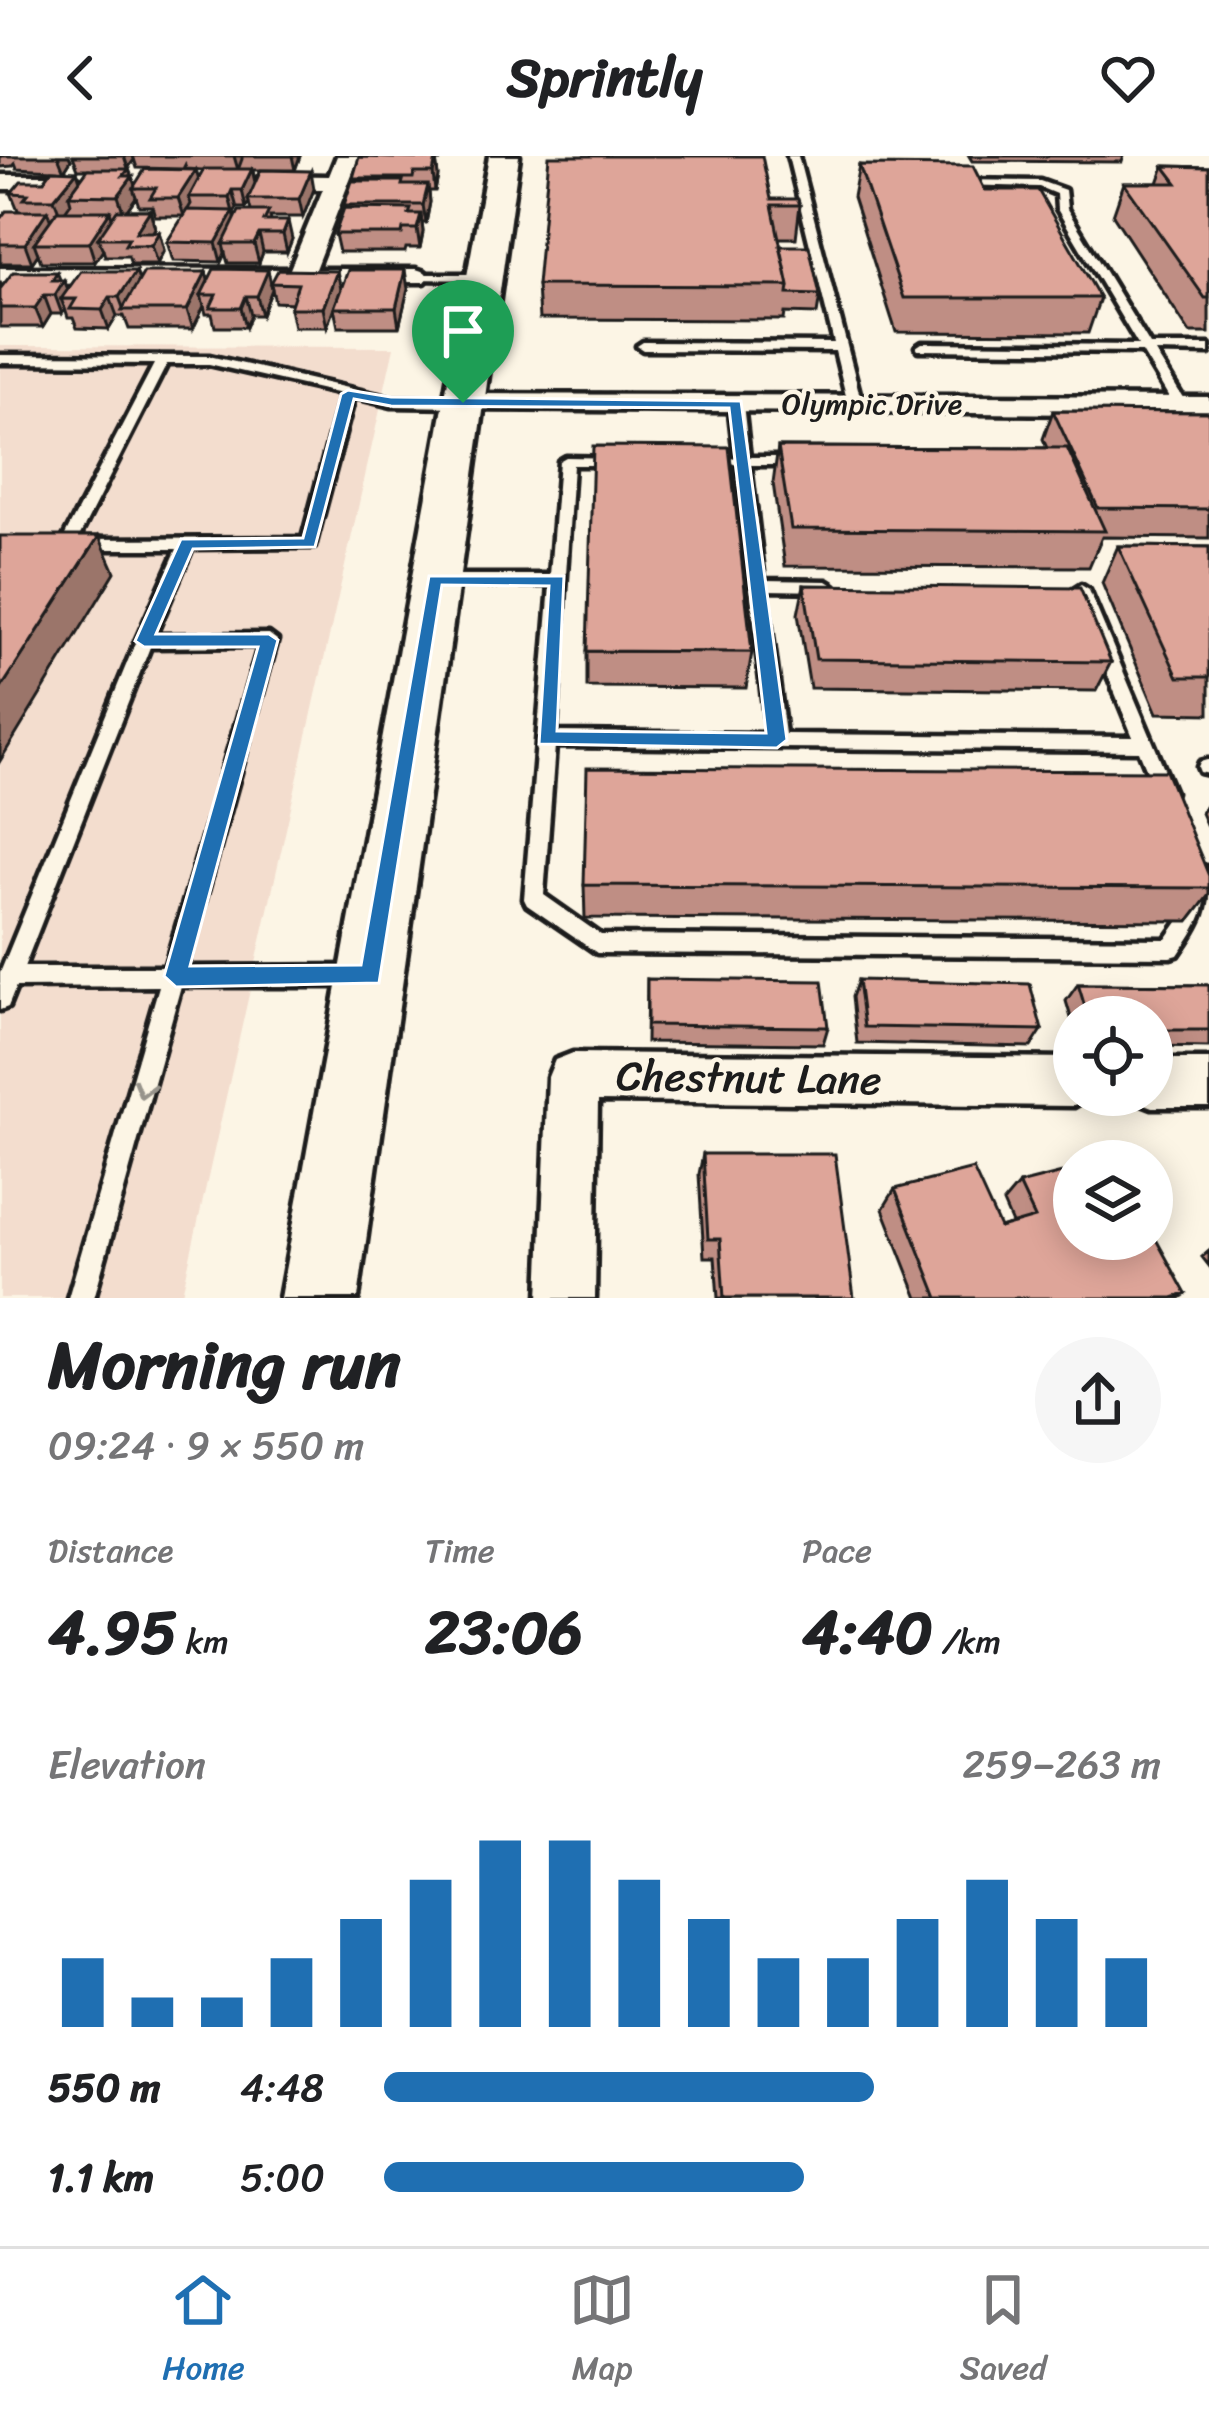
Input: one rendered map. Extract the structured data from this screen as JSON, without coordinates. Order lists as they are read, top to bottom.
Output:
{
  "streets": {
    "street": ["Olympic Drive", "Chestnut Lane"]
  },
  "page": {
    "header": "Sprintly",
    "heading": ["Morning run", "09:24 · 9 × 550 m"],
    "stats": [
      ["Distance", "4.95 km"],
      ["Time", "23:06"],
      ["Pace", "4:40 /km"]
    ],
    "chart": ["Elevation", "259–263 m"],
    "list": [
      {
        "name": "550 m",
        "note": "4:48"
      },
      {
        "name": "1.1 km",
        "note": "5:00"
      }
    ],
    "tabs": ["Home", "Map", "Saved"]
  }
}
